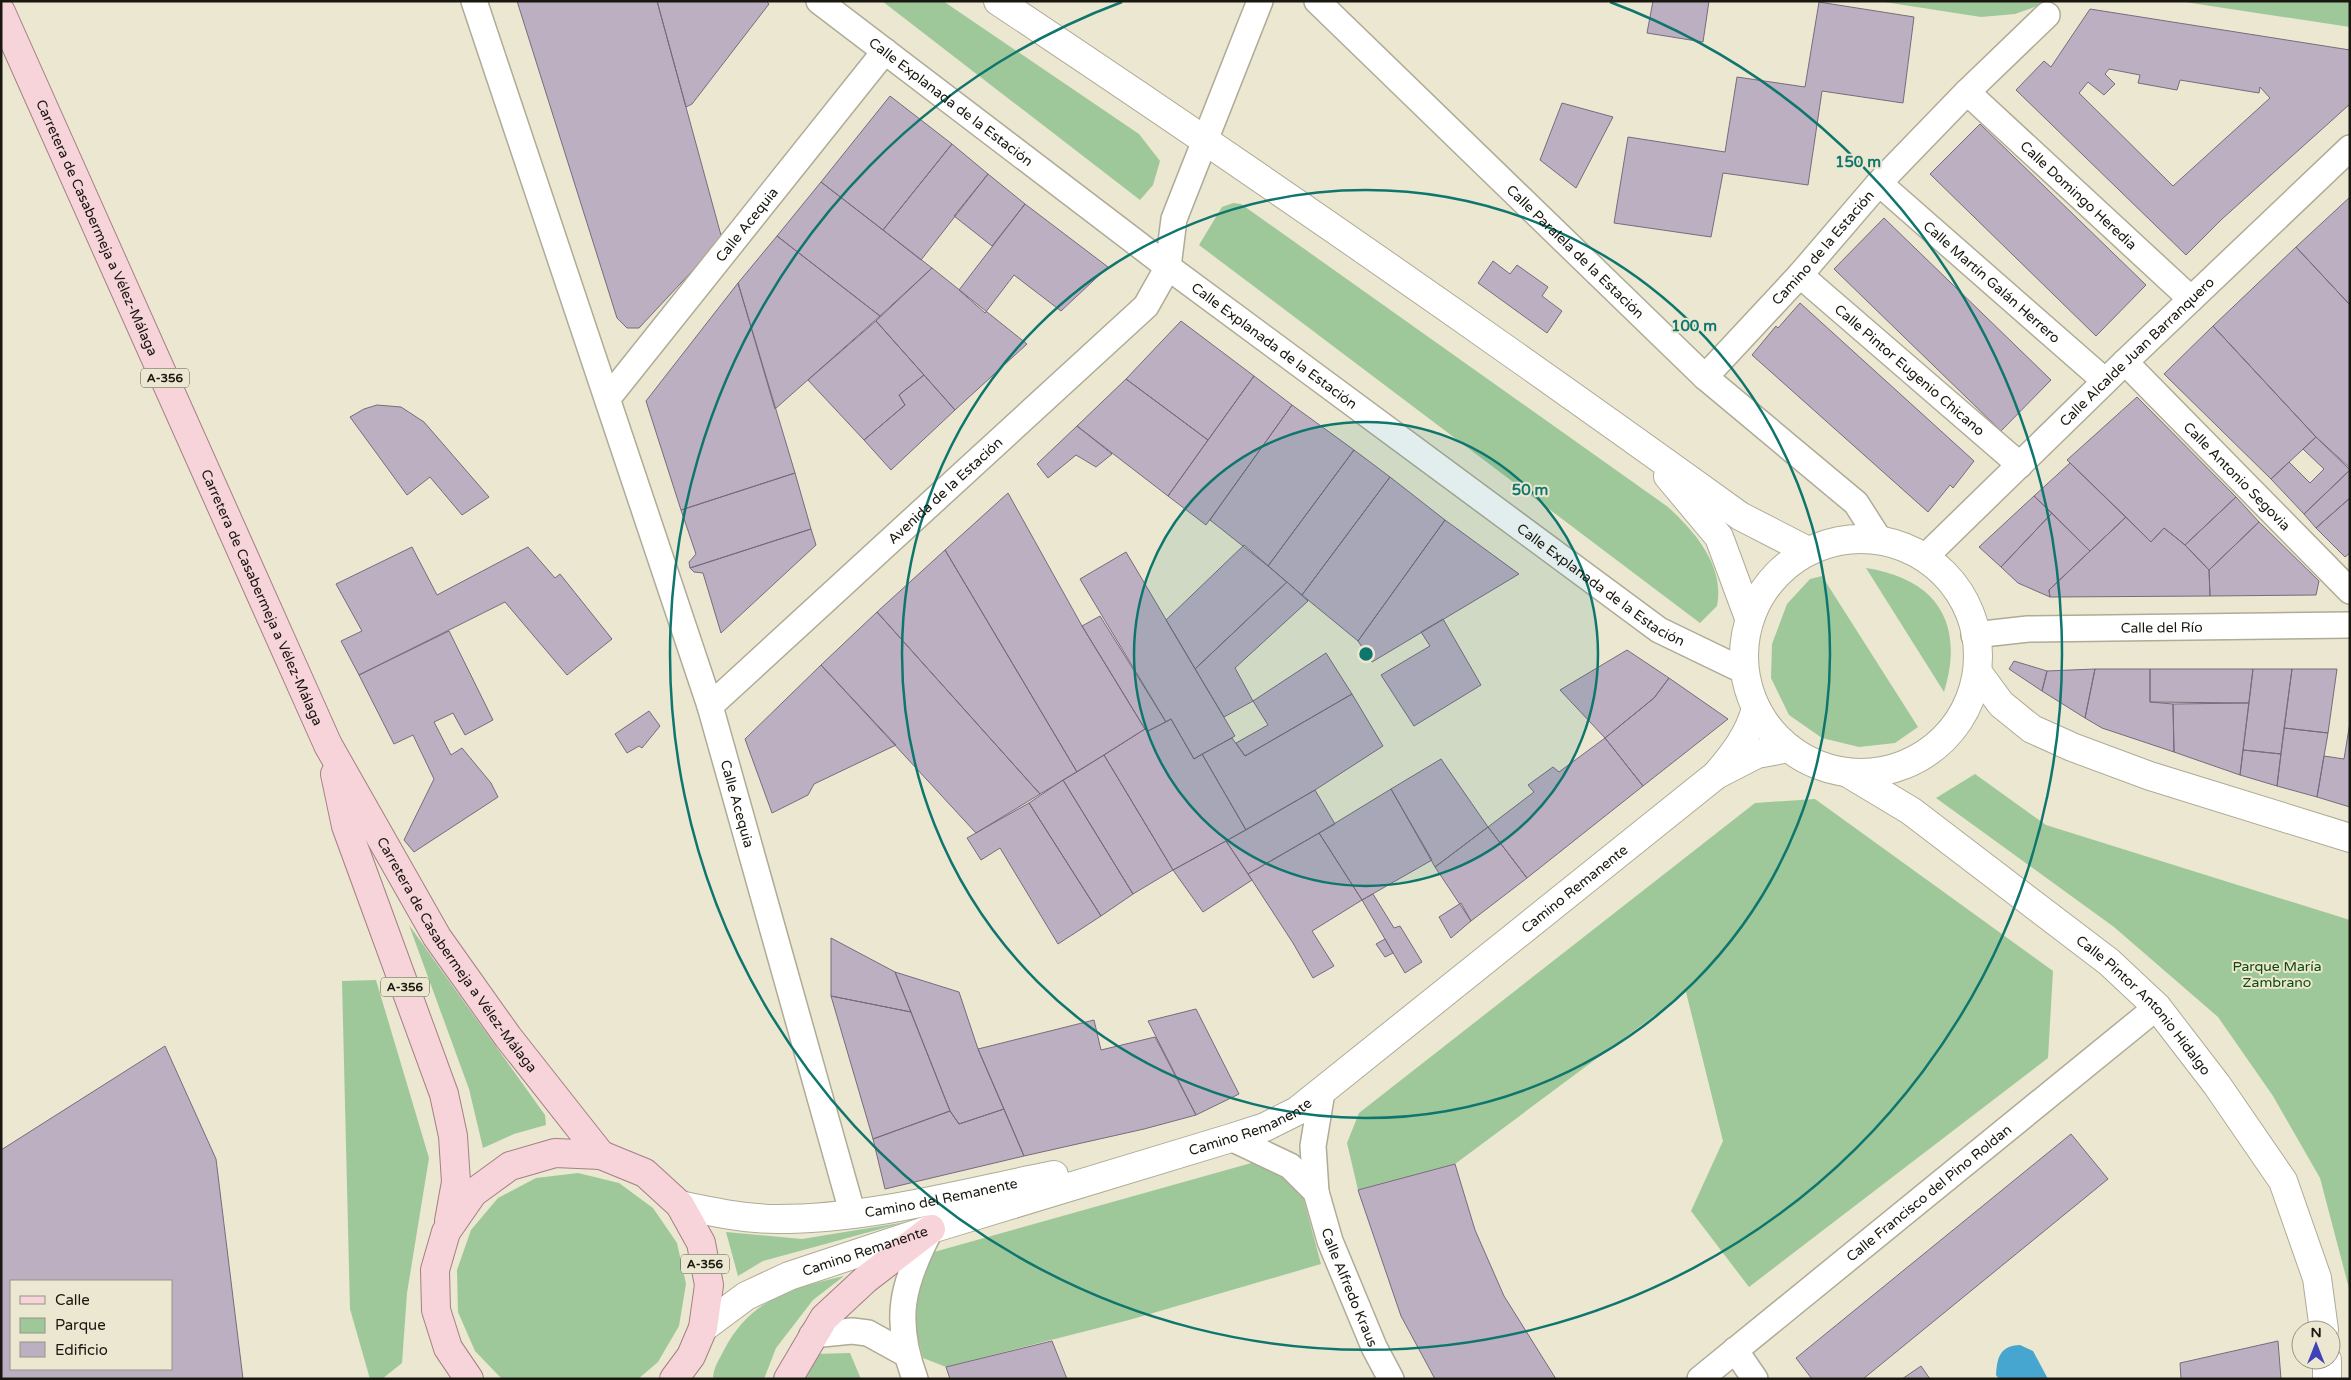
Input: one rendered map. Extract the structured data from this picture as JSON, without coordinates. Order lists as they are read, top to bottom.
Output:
{
  "streets": {
    "main road": ["Carretera de Casabermeja a Vélez-Málaga", "A-356"],
    "street": [
      "Calle Explanada de la Estación",
      "Calle Domingo Heredia",
      "Calle Acequia",
      "Camino de la Estación",
      "Calle Paralela de la Estación",
      "Calle Martín Galán Herrero",
      "Calle Alcalde Juan Barranquero",
      "Calle Pintor Eugenio Chicano",
      "Calle Antonio Segovia",
      "Avenida de la Estación",
      "Calle del Río",
      "Camino Remanente",
      "Calle Pintor Antonio Hidalgo",
      "Calle Francisco del Pino Roldan",
      "Camino del Remanente",
      "Calle Alfredo Kraus"
    ]
  },
  "crossings": [
    ["Calle Explanada de la Estación", "Calle Acequia"],
    ["Calle Explanada de la Estación", "Avenida de la Estación"],
    ["Calle Domingo Heredia", "Camino de la Estación"],
    ["Calle Domingo Heredia", "Calle Alcalde Juan Barranquero"],
    ["Calle Acequia", "Avenida de la Estación"],
    ["Calle Acequia", "Camino del Remanente"],
    ["Carretera de Casabermeja a Vélez-Málaga", "A-356"],
    ["Camino de la Estación", "Calle Paralela de la Estación"],
    ["Camino de la Estación", "Calle Martín Galán Herrero"],
    ["Camino de la Estación", "Calle Pintor Eugenio Chicano"],
    ["Calle Martín Galán Herrero", "Calle Alcalde Juan Barranquero"],
    ["Calle Alcalde Juan Barranquero", "Calle Pintor Eugenio Chicano"],
    ["Calle Alcalde Juan Barranquero", "Calle Antonio Segovia"],
    ["A-356", "Camino Remanente"],
    ["A-356", "Camino del Remanente"],
    ["Camino Remanente", "Camino del Remanente"],
    ["Camino Remanente", "Calle Alfredo Kraus"],
    ["Calle Pintor Antonio Hidalgo", "Calle Francisco del Pino Roldan"]
  ],
  "parks": ["Parque María Zambrano"],
  "legend": ["Calle", "Parque", "Edificio"],
  "north": "top",
  "rings": ["150 m", "100 m", "50 m"]
}
